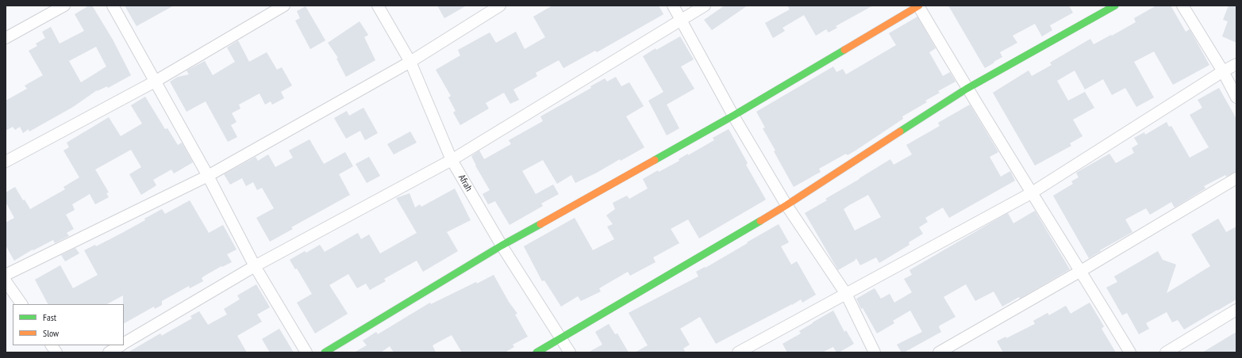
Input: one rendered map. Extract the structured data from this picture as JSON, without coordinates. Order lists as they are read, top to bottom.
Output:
{
  "streets": {
    "street": ["Afrah"]
  },
  "legend": ["Fast", "Slow"]
}
